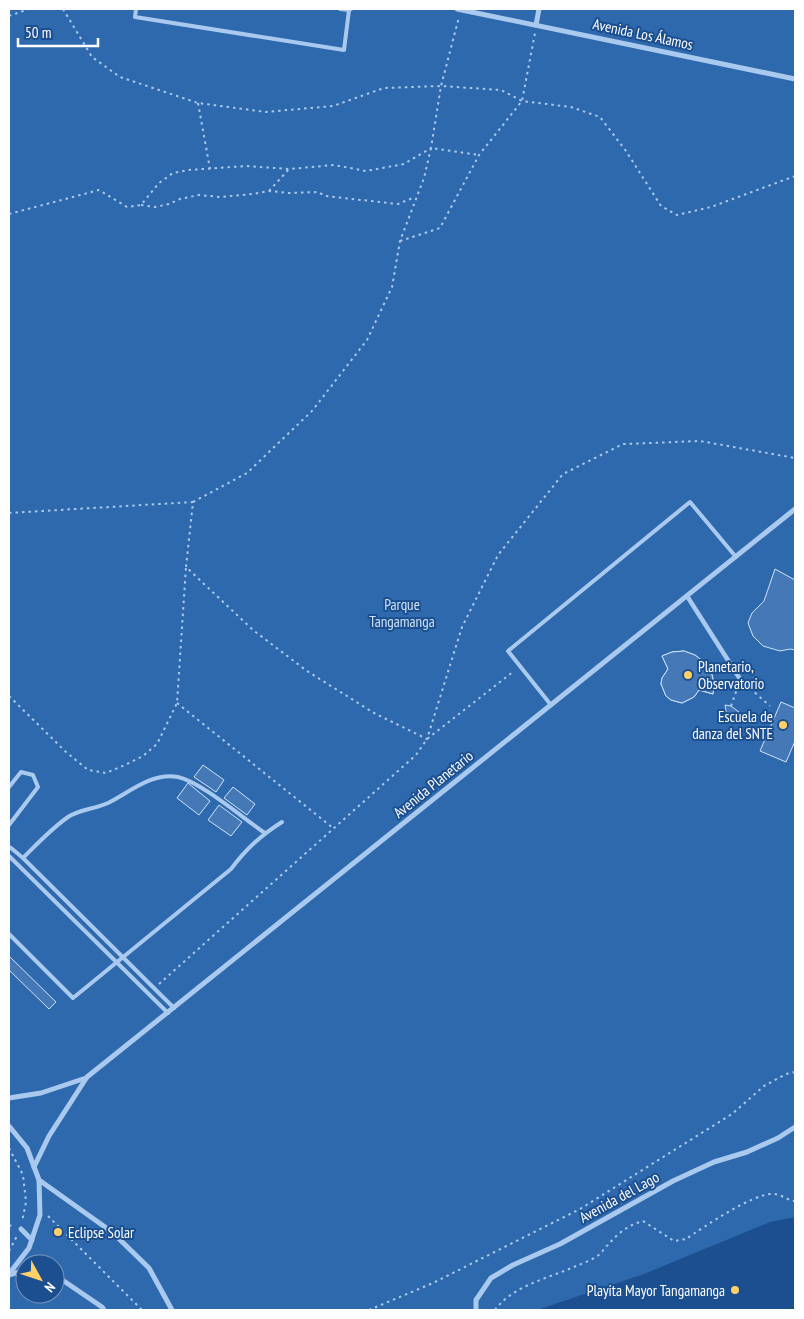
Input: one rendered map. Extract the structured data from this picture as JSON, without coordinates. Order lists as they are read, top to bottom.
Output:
{
  "streets": {
    "street": ["Avenida Los Álamos", "Avenida Planetario", "Avenida del Lago"]
  },
  "parks": ["Parque Tangamanga"],
  "places": [
    "Planetario, Observatorio",
    "Escuela de danza del SNTE",
    "Eclipse Solar",
    "Playita Mayor Tangamanga"
  ],
  "scale_bar": "50 m",
  "north": "bottom right"
}
